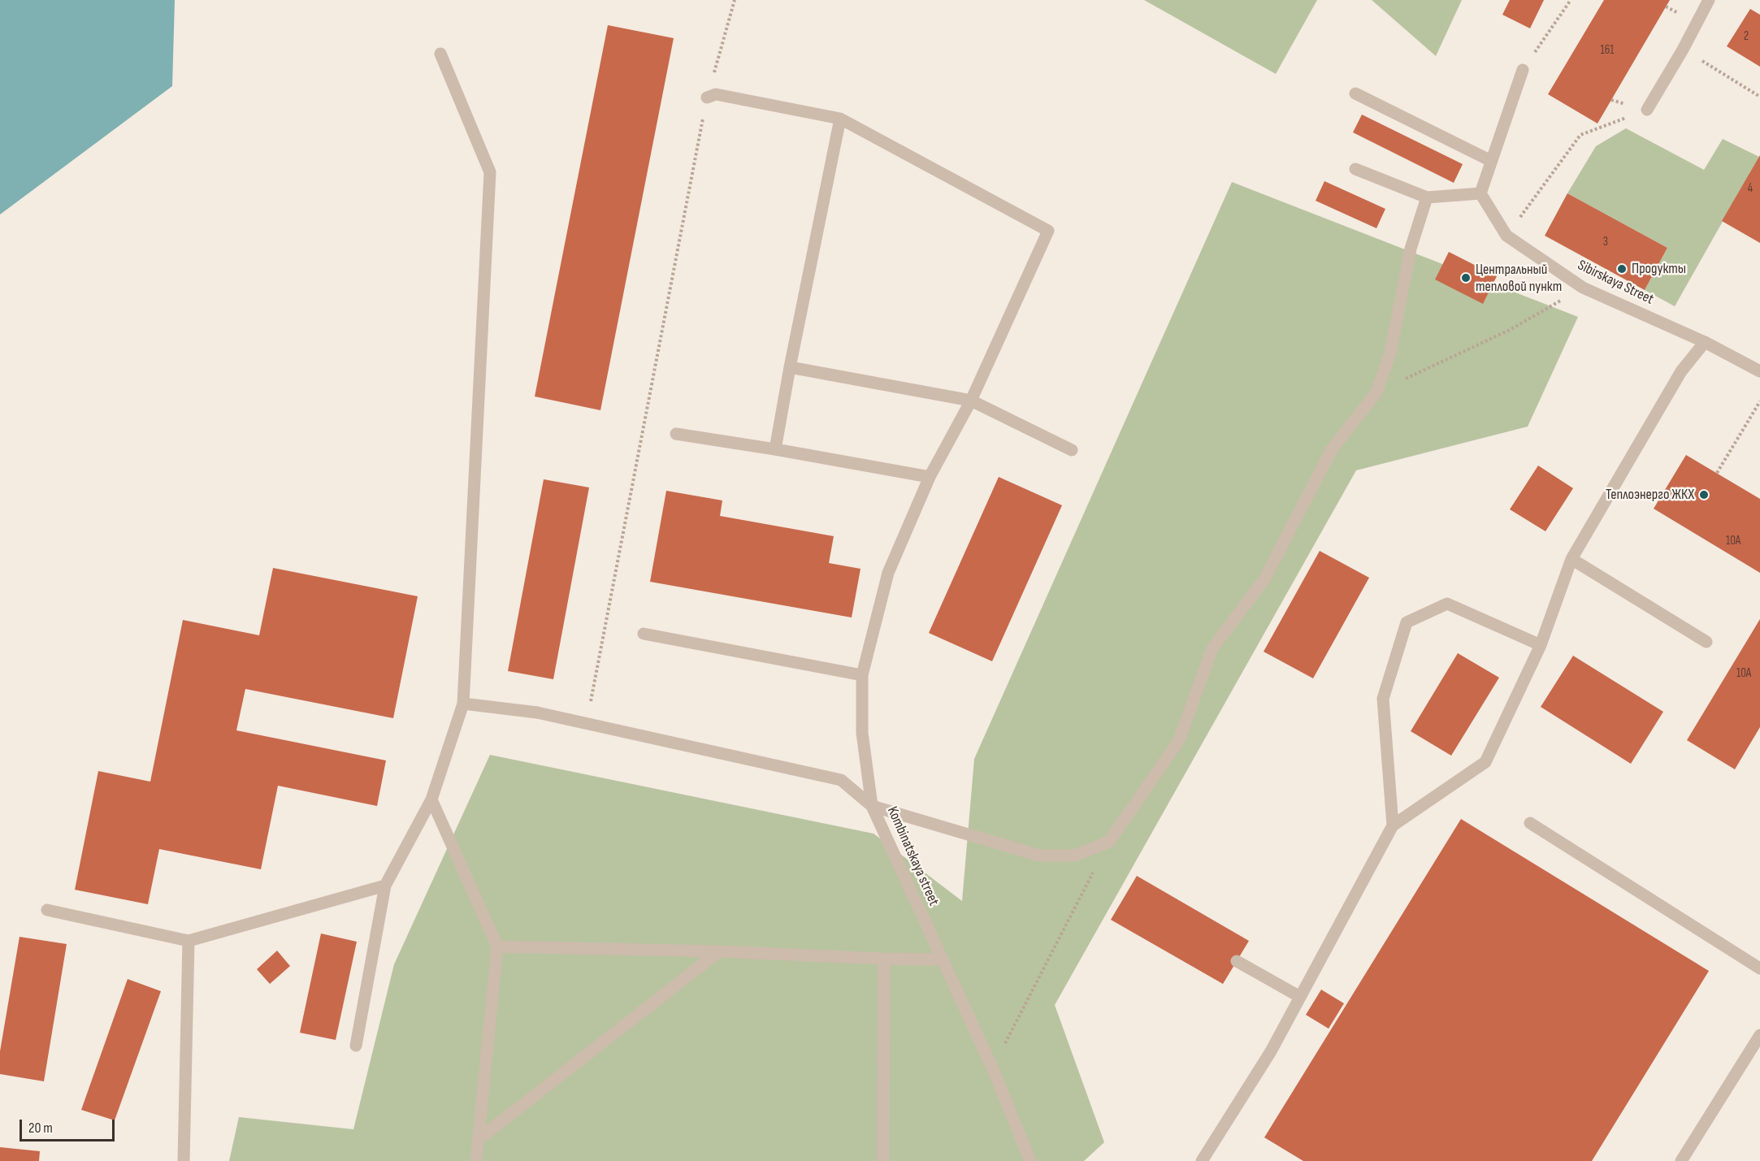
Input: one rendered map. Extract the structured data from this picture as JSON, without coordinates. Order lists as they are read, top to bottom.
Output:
{
  "streets": {
    "street": ["Sibirskaya Street", "Kombinatskaya street"]
  },
  "places": ["Продукты", "Центральный тепловой пункт", "Теплоэнерго ЖКХ"],
  "house_numbers": [
    "2",
    "161",
    "4",
    "3",
    "10А",
    "10А"
  ],
  "scale_bar": "20 m"
}
